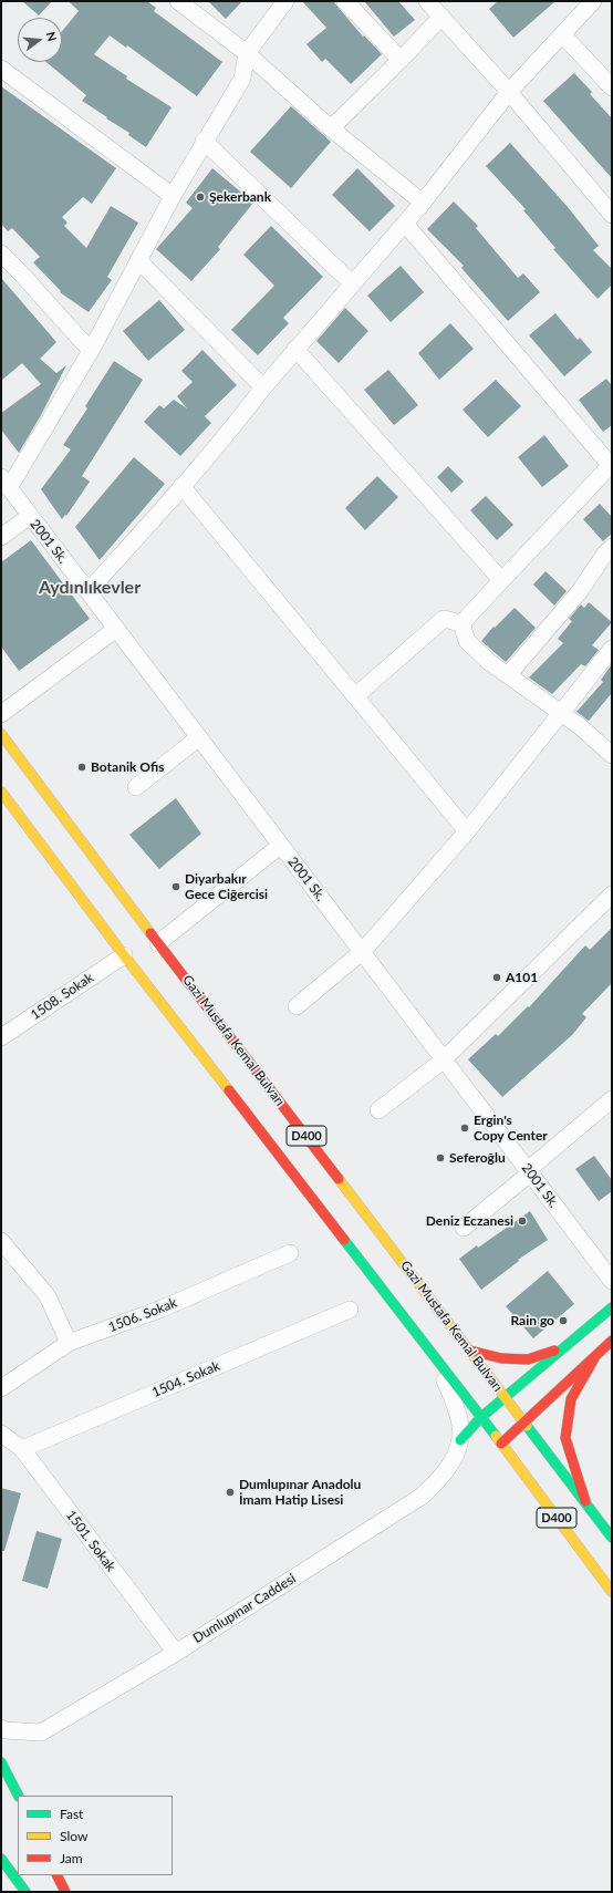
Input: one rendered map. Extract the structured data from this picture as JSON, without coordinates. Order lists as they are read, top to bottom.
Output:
{
  "streets": {
    "main road": ["Gazi Mustafa Kemal Bulvarı", "D400", "Dumlupınar Caddesi"],
    "street": [
      "2001 Sk.",
      "1508. Sokak",
      "1506. Sokak",
      "1504. Sokak",
      "1501. Sokak"
    ]
  },
  "crossings": [
    ["1508. Sokak", "D400"],
    ["Gazi Mustafa Kemal Bulvarı", "Dumlupınar Caddesi"],
    ["D400", "Dumlupınar Caddesi"],
    ["1504. Sokak", "1501. Sokak"],
    ["1501. Sokak", "Dumlupınar Caddesi"]
  ],
  "districts": ["Aydınlıkevler"],
  "places": [
    "Şekerbank",
    "Botanik Ofis",
    "Diyarbakır Gece Ciğercisi",
    "A101",
    "Ergin's Copy Center",
    "Seferoğlu",
    "Deniz Eczanesi",
    "Rain go",
    "Dumlupınar Anadolu İmam Hatip Lisesi"
  ],
  "legend": ["Fast", "Slow", "Jam"],
  "north": "right"
}
